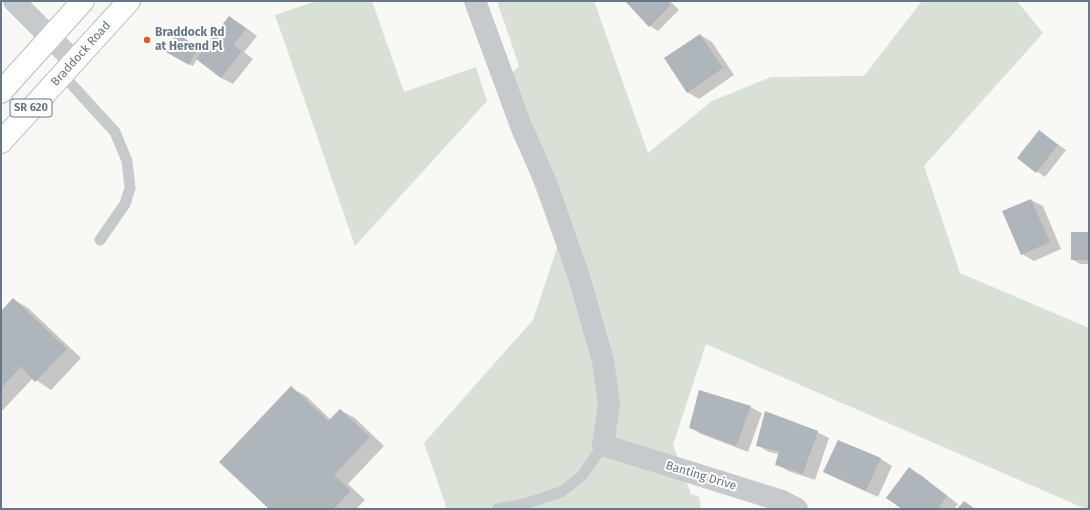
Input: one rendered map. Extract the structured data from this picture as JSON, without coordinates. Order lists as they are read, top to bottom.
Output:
{
  "streets": {
    "main road": ["Braddock Road", "SR 620"],
    "street": ["Banting Drive"]
  },
  "places": ["Braddock Rd at Herend Pl"]
}
